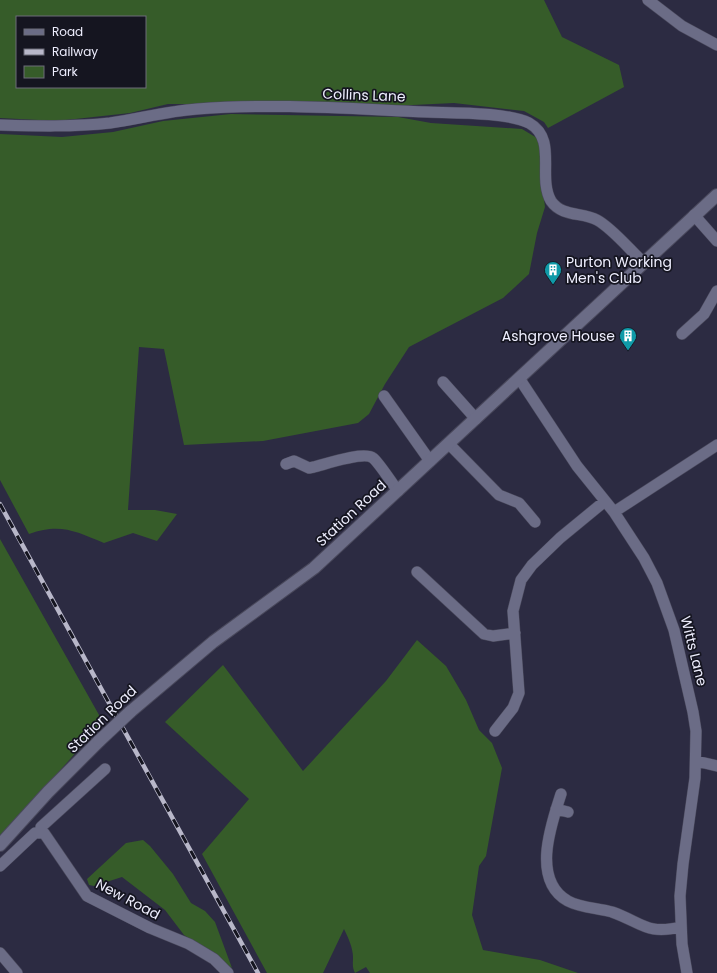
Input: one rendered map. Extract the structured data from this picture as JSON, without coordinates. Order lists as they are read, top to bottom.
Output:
{
  "streets": {
    "street": [
      "Collins Lane",
      "Station Road",
      "Witts Lane",
      "New Road"
    ]
  },
  "crossings": [
    ["Collins Lane", "Station Road"],
    ["Station Road", "Witts Lane"]
  ],
  "places": {
    "building": ["Purton Working Men's Club", "Ashgrove House"]
  },
  "legend": ["Road", "Railway", "Park"]
}
